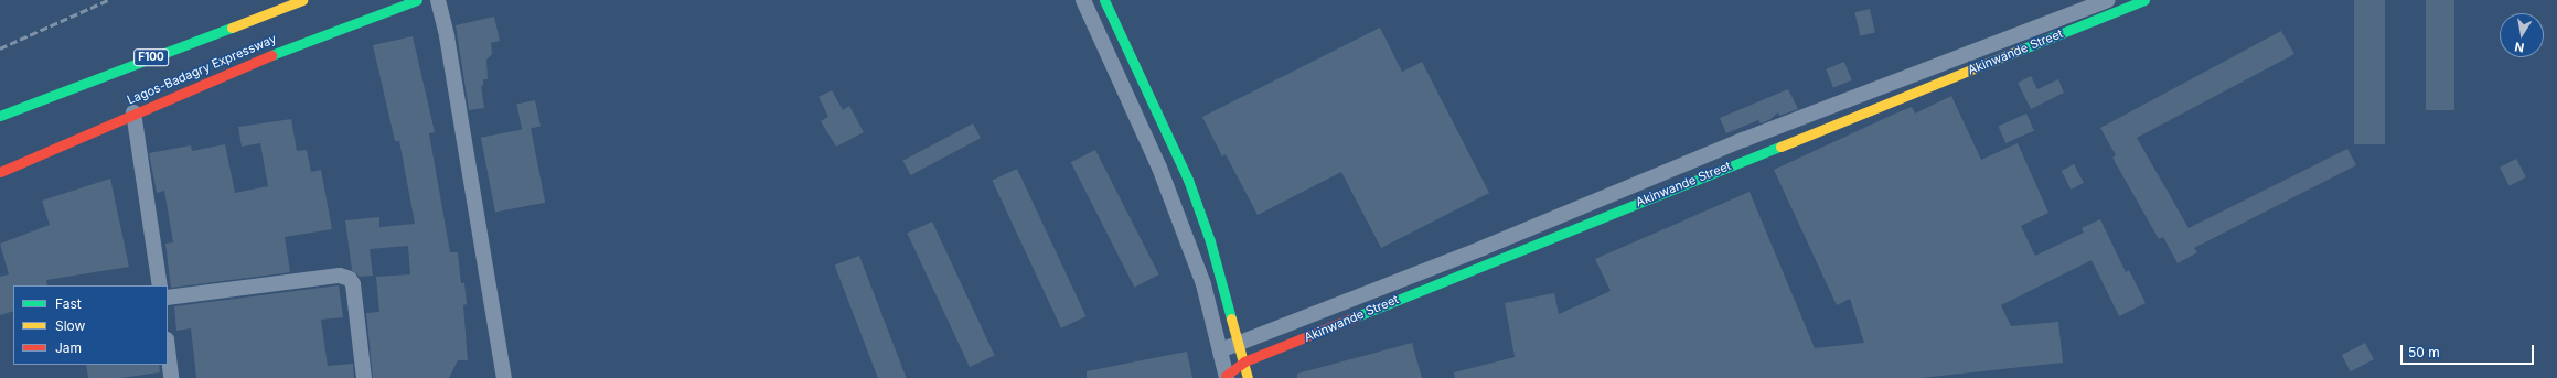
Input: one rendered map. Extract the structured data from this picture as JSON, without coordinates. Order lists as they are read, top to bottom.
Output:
{
  "streets": {
    "main road": ["Akinwande Street", "F100", "Lagos-Badagry Expressway"]
  },
  "legend": ["Fast", "Slow", "Jam"],
  "scale_bar": "50 m",
  "north": "bottom"
}
